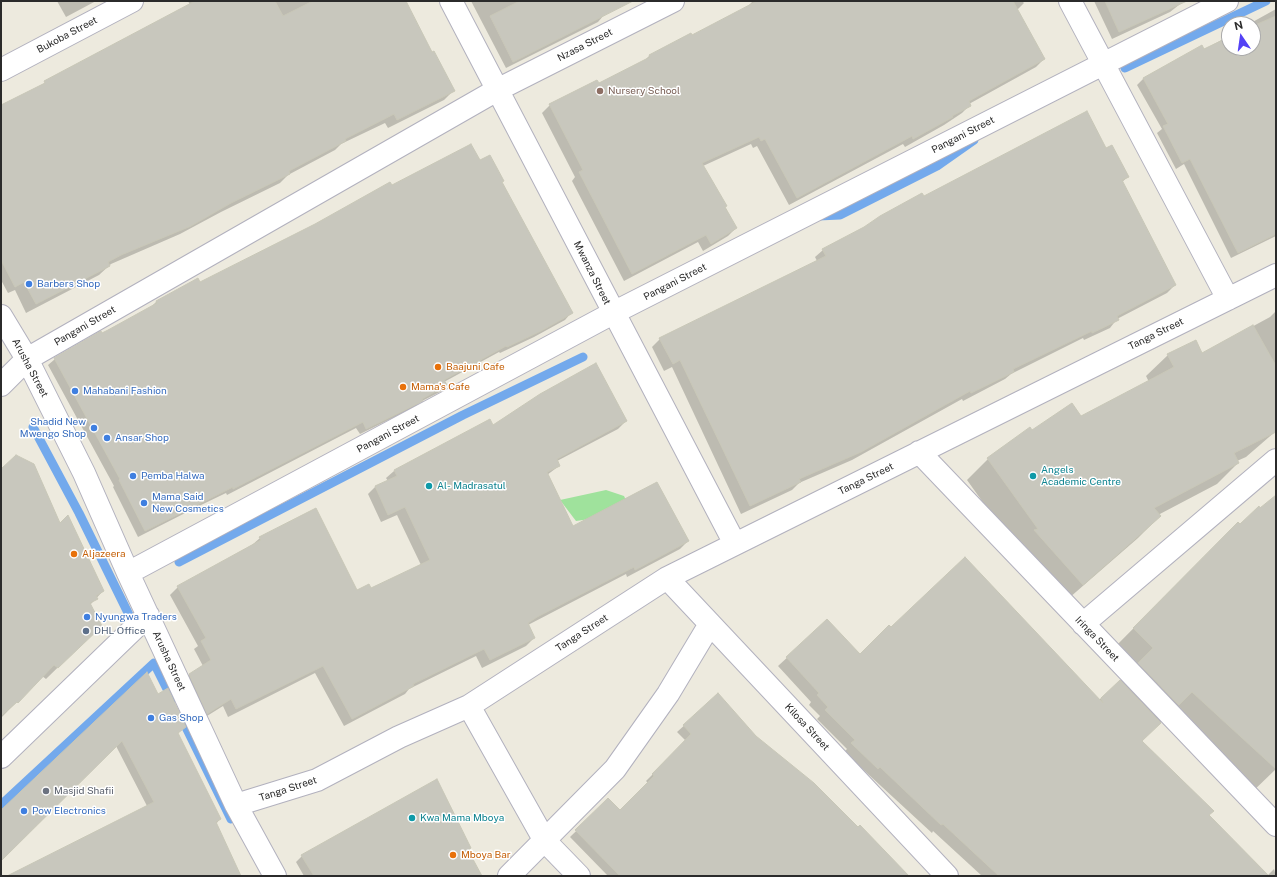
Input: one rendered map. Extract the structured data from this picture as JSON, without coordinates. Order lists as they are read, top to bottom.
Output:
{
  "streets": {
    "street": [
      "Bukoba Street",
      "Nzasa Street",
      "Pangani Street",
      "Mwanza Street",
      "Tanga Street",
      "Arusha Street",
      "Iringa Street",
      "Kilosa Street"
    ]
  },
  "crossings": [
    ["Nzasa Street", "Pangani Street"],
    ["Nzasa Street", "Mwanza Street"],
    ["Pangani Street", "Mwanza Street"],
    ["Pangani Street", "Arusha Street"],
    ["Mwanza Street", "Tanga Street"],
    ["Tanga Street", "Arusha Street"],
    ["Tanga Street", "Iringa Street"],
    ["Tanga Street", "Kilosa Street"]
  ],
  "places": [
    "Nursery School",
    "Barbers Shop",
    "Baajuni Cafe",
    "Mama's Cafe",
    "Mahabani Fashion",
    "Shadid New Mwengo Shop",
    "Ansar Shop",
    "Pemba Halwa",
    "Angels Academic Centre",
    "Al- Madrasatul",
    "Mama Said New Cosmetics",
    "Aljazeera",
    "Nyungwa Traders",
    "DHL Office",
    "Gas Shop",
    "Masjid Shafii",
    "Pow Electronics",
    "Kwa Mama Mboya",
    "Mboya Bar"
  ],
  "north": "top"
}
